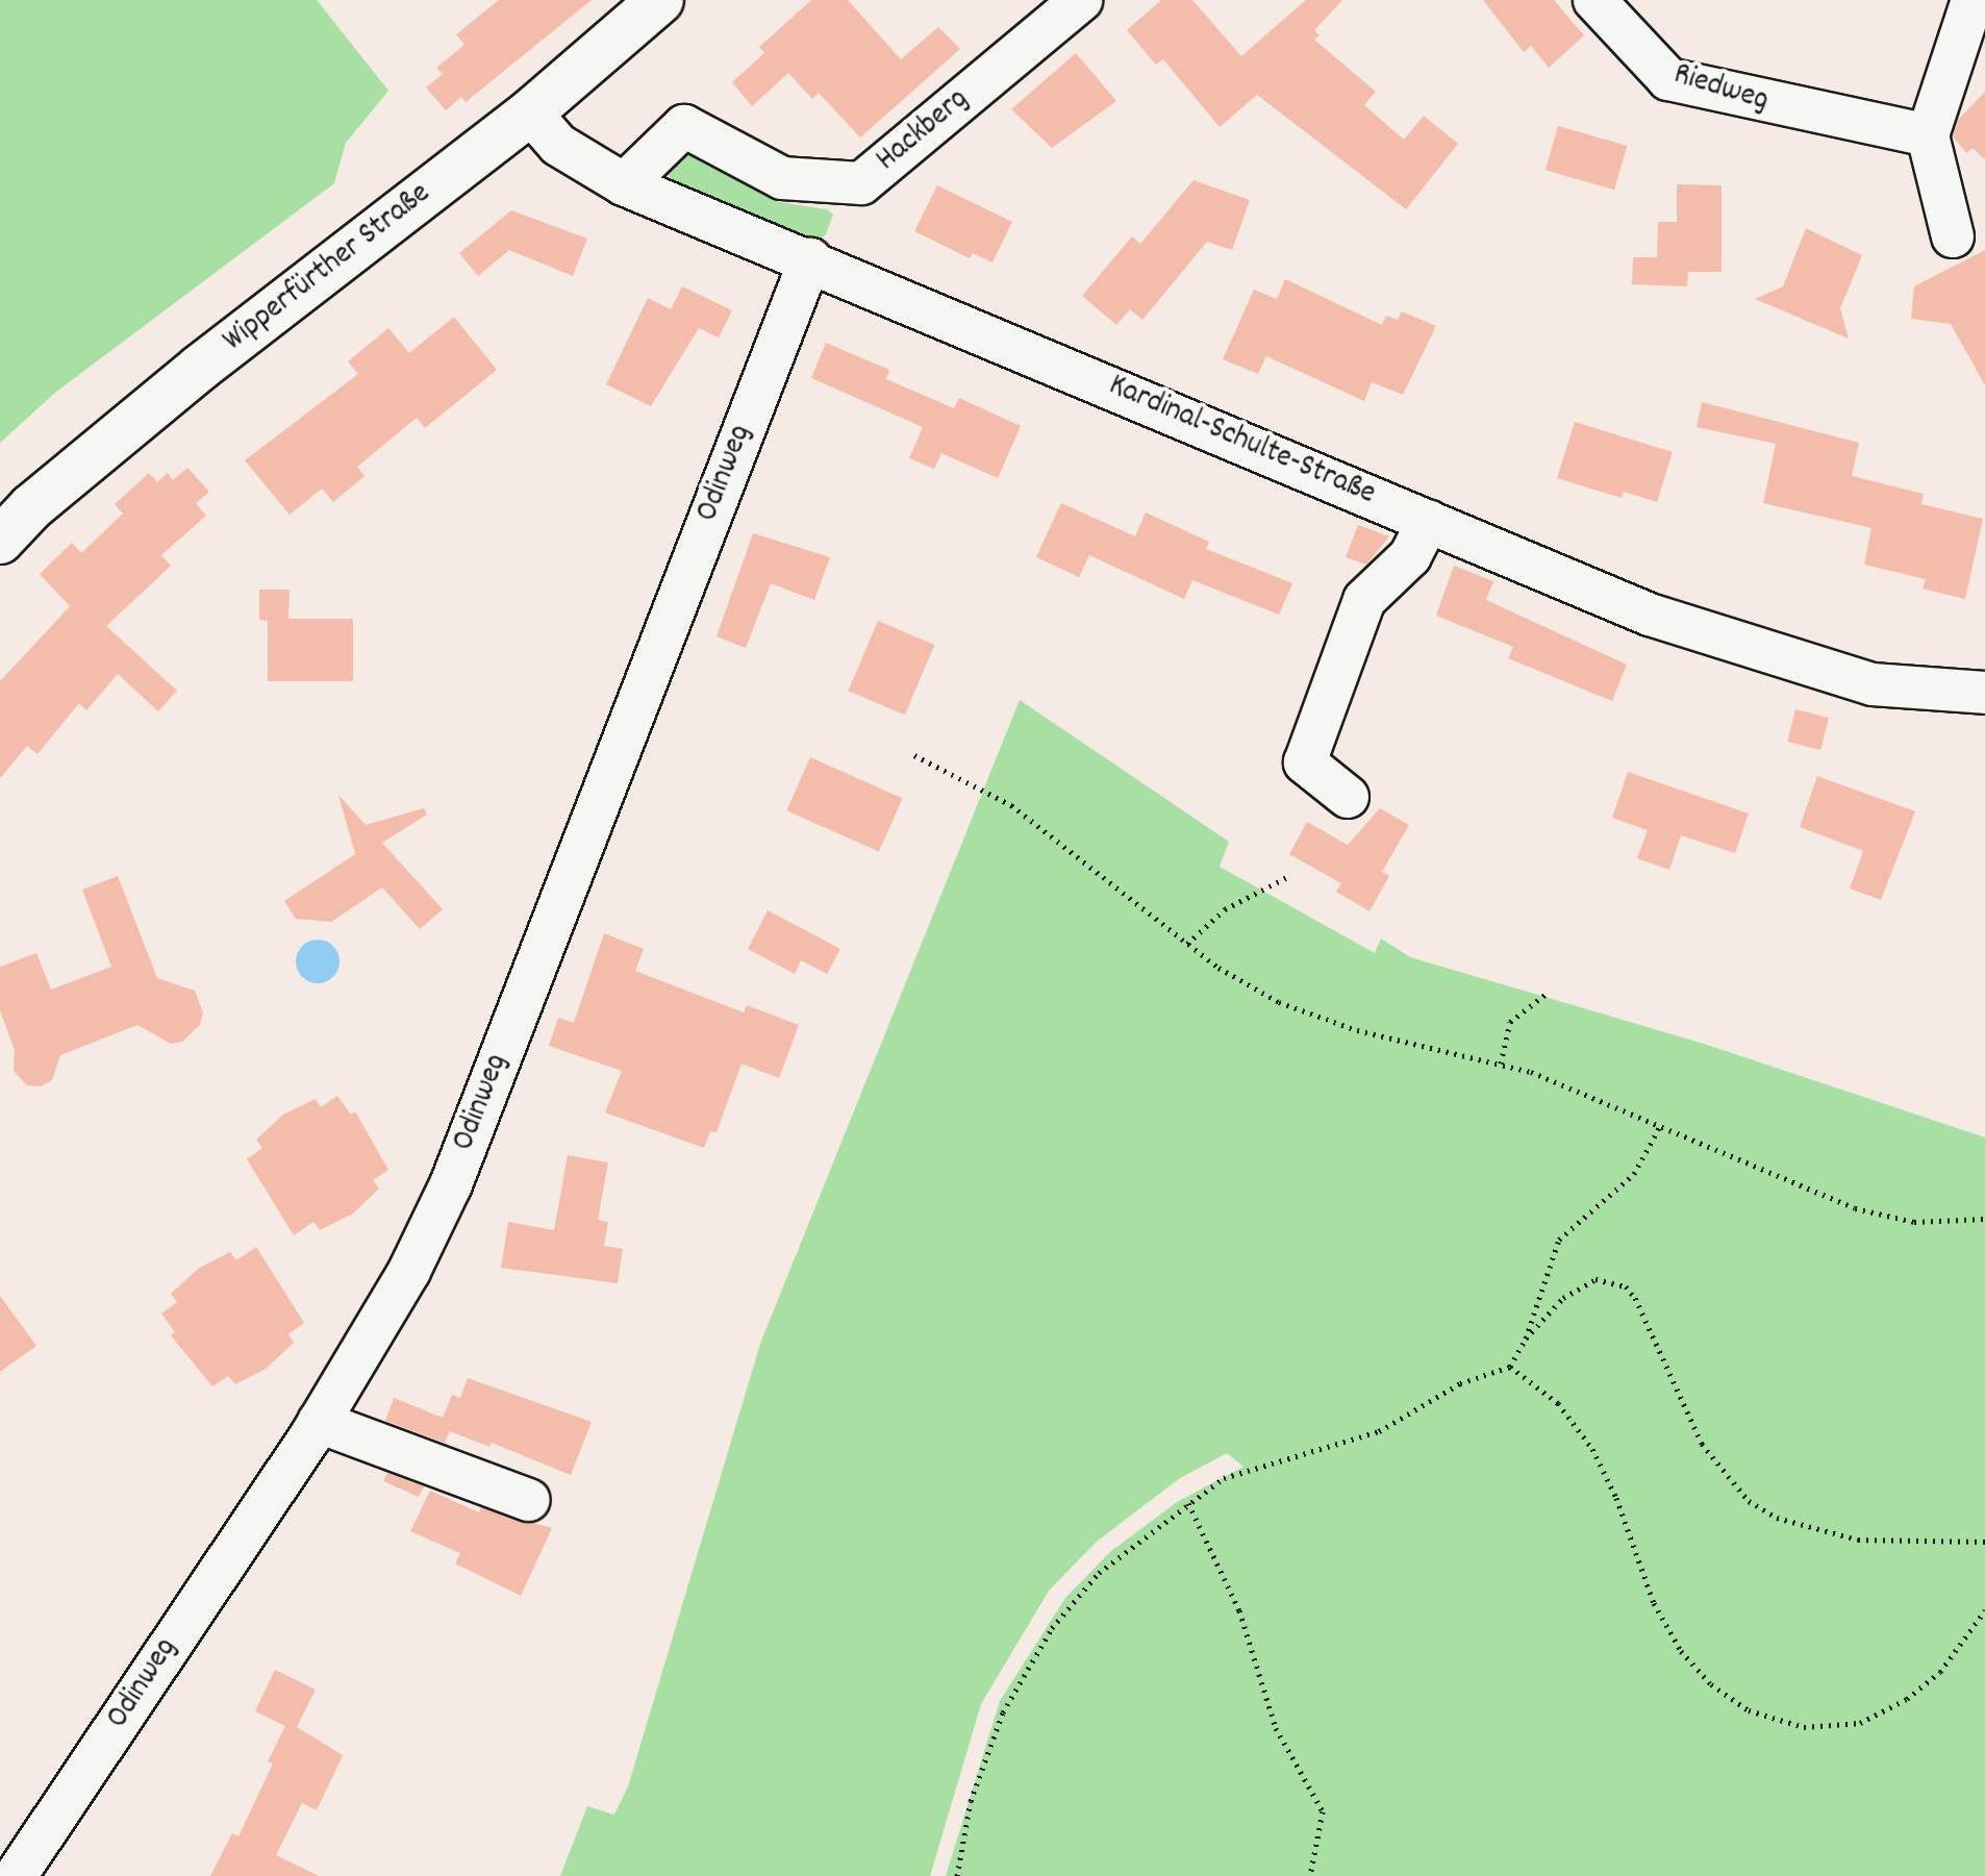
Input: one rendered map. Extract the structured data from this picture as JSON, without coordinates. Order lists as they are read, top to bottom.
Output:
{
  "streets": {
    "main road": ["Wipperfürther Straße"],
    "street": [
      "Riedweg",
      "Hackberg",
      "Kardinal-Schulte-Straße",
      "Odinweg"
    ]
  },
  "crossings": [
    ["Hackberg", "Kardinal-Schulte-Straße"],
    ["Wipperfürther Straße", "Kardinal-Schulte-Straße"],
    ["Kardinal-Schulte-Straße", "Odinweg"]
  ]
}
